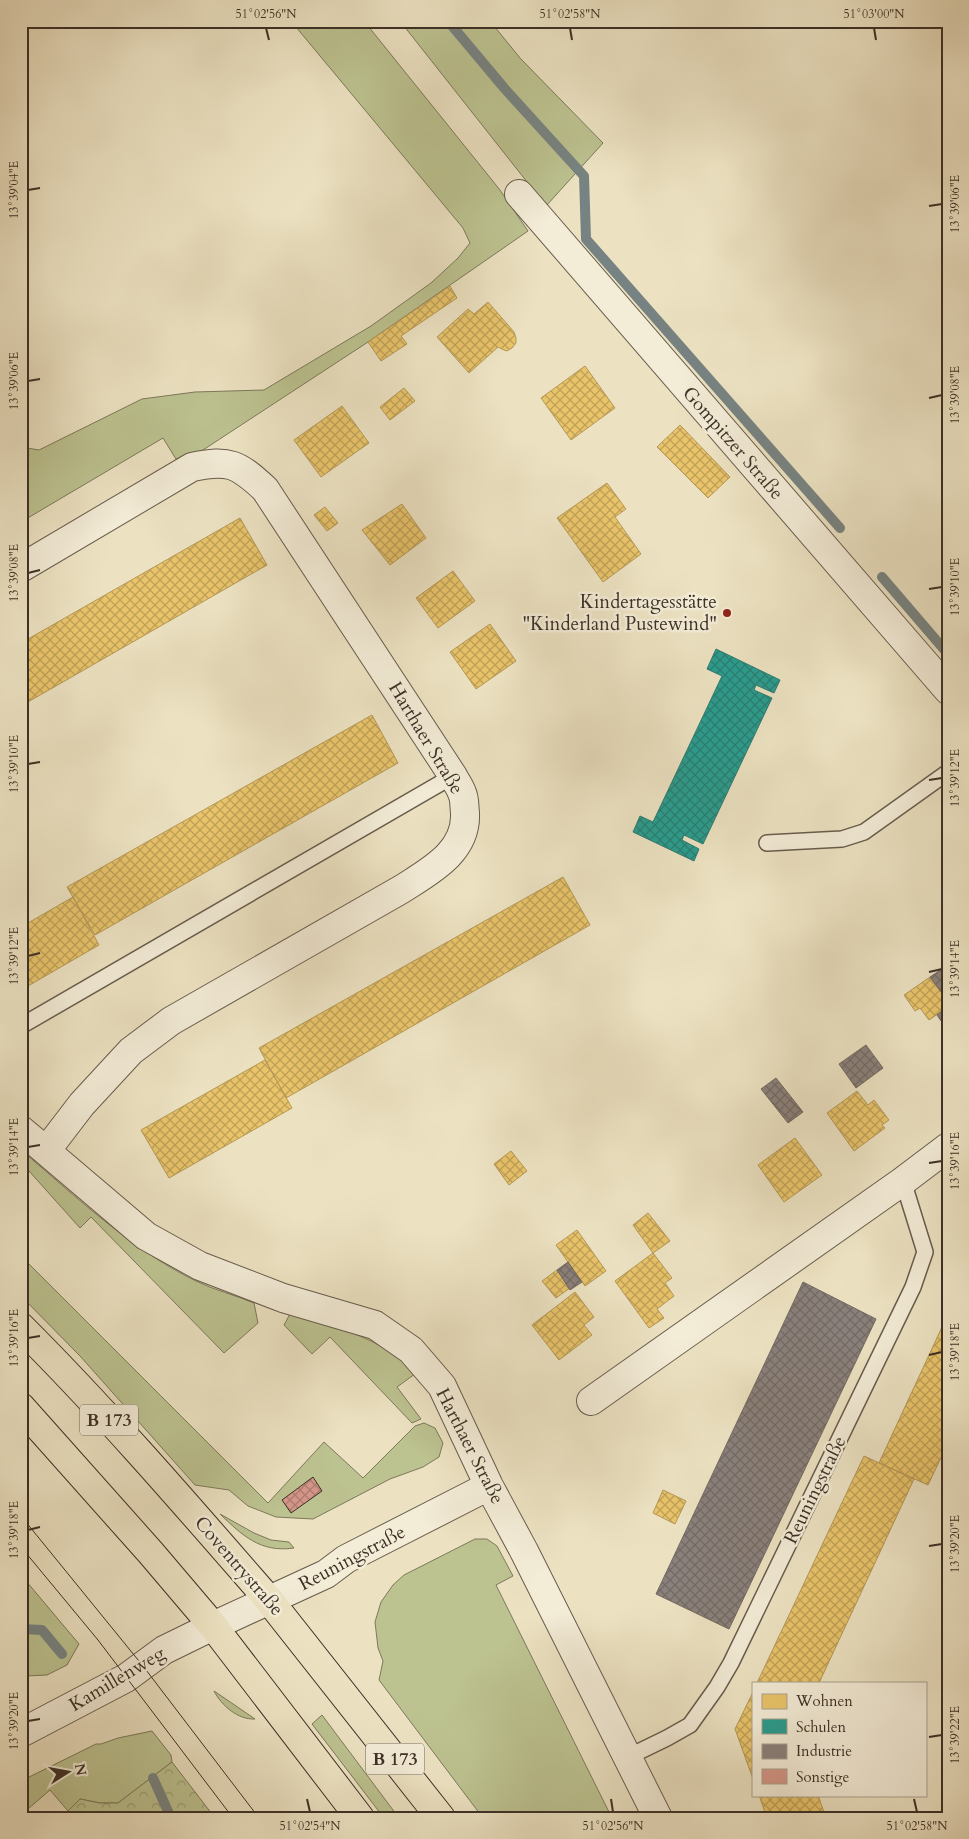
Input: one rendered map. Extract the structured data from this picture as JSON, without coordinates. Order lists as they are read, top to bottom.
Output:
{
  "streets": {
    "main road": ["B 173", "Coventrystraße"],
    "street": [
      "Gompitzer Straße",
      "Harthaer Straße",
      "Reuningstraße",
      "Kamillenweg"
    ]
  },
  "crossings": [
    ["Harthaer Straße", "Reuningstraße"],
    ["B 173", "Reuningstraße"],
    ["B 173", "Kamillenweg"],
    ["Reuningstraße", "Coventrystraße"],
    ["Reuningstraße", "Kamillenweg"]
  ],
  "places": ["Kindertagesstätte \"Kinderland Pustewind\""],
  "legend": [
    "Wohnen",
    "Schulen",
    "Industrie",
    "Sonstige"
  ],
  "north": "right",
  "coordinates": [
    "51°02'56\"N",
    "51°02'58\"N",
    "51°03'00\"N",
    "13°39'04\"E",
    "13°39'06\"E",
    "13°39'08\"E",
    "13°39'10\"E",
    "13°39'12\"E",
    "13°39'14\"E",
    "13°39'16\"E",
    "13°39'18\"E",
    "13°39'20\"E",
    "13°39'22\"E",
    "51°02'54\"N"
  ]
}
